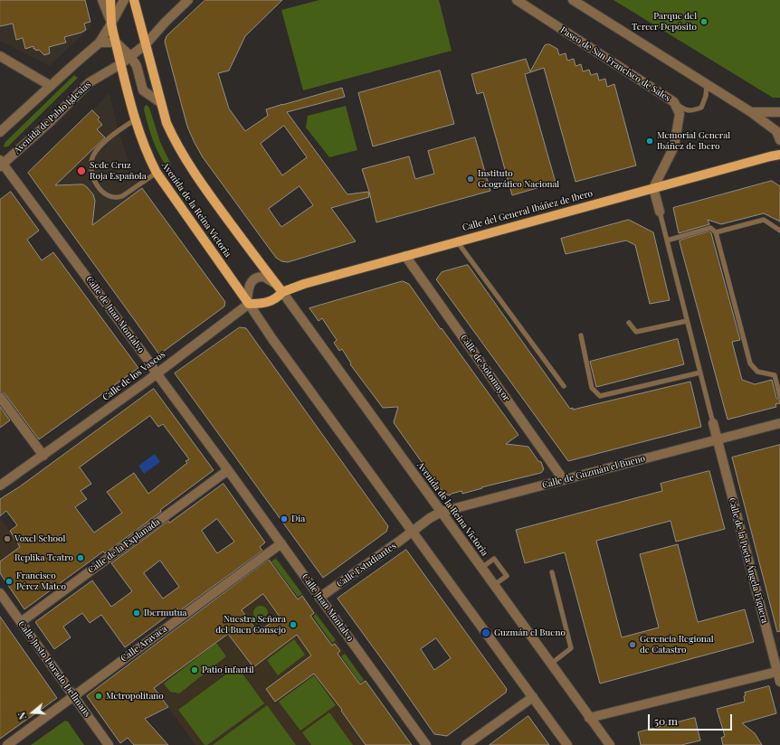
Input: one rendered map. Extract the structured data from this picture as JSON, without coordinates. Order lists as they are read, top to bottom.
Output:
{
  "streets": {
    "main road": ["Avenida de la Reina Victoria", "Calle del General Ibáñez de Ibero"],
    "street": [
      "Paseo de San Francisco de Sales",
      "Avenida de Pablo Iglesias",
      "Calle de Juan Montalvo",
      "Calle de Sotomayor",
      "Calle de los Vascos",
      "Calle de Guzmán el Bueno",
      "Calle de la Explanada",
      "Calle de la Poeta Ángela Figuera",
      "Calle Estudiantes",
      "Calle Juan Montalvo",
      "Calle Aravaca",
      "Calle Justo Dorado Dellmans"
    ]
  },
  "crossings": [
    ["Paseo de San Francisco de Sales", "Calle del General Ibáñez de Ibero"],
    ["Avenida de Pablo Iglesias", "Avenida de la Reina Victoria"],
    ["Avenida de Pablo Iglesias", "Calle de Juan Montalvo"],
    ["Avenida de la Reina Victoria", "Calle del General Ibáñez de Ibero"],
    ["Avenida de la Reina Victoria", "Calle de los Vascos"],
    ["Avenida de la Reina Victoria", "Calle de Guzmán el Bueno"],
    ["Avenida de la Reina Victoria", "Calle Estudiantes"],
    ["Calle del General Ibáñez de Ibero", "Calle de Sotomayor"],
    ["Calle del General Ibáñez de Ibero", "Calle de los Vascos"],
    ["Calle de Juan Montalvo", "Calle de los Vascos"],
    ["Calle de Juan Montalvo", "Calle de la Explanada"],
    ["Calle de Juan Montalvo", "Calle Juan Montalvo"],
    ["Calle de Sotomayor", "Calle de Guzmán el Bueno"],
    ["Calle de Guzmán el Bueno", "Calle de la Poeta Ángela Figuera"],
    ["Calle de Guzmán el Bueno", "Calle Estudiantes"],
    ["Calle de la Explanada", "Calle Juan Montalvo"],
    ["Calle de la Explanada", "Calle Justo Dorado Dellmans"],
    ["Calle Estudiantes", "Calle Juan Montalvo"],
    ["Calle Juan Montalvo", "Calle Aravaca"],
    ["Calle Aravaca", "Calle Justo Dorado Dellmans"]
  ],
  "places": [
    "Parque del Tercer Depósito",
    "Memorial General Ibáñez de Ibero",
    "Sede Cruz Roja Española",
    "Instituto Geográfico Nacional",
    "Dia",
    "Voxel School",
    "Replika Teatro",
    "Francisco Pérez Mateo",
    "Ibermutua",
    "Nuestra Señora del Buen Consejo",
    "Guzmán el Bueno",
    "Gerencia Regional de Catastro",
    "Patio infantil",
    "Metropolitano"
  ],
  "scale_bar": "50 m",
  "north": "left"
}
